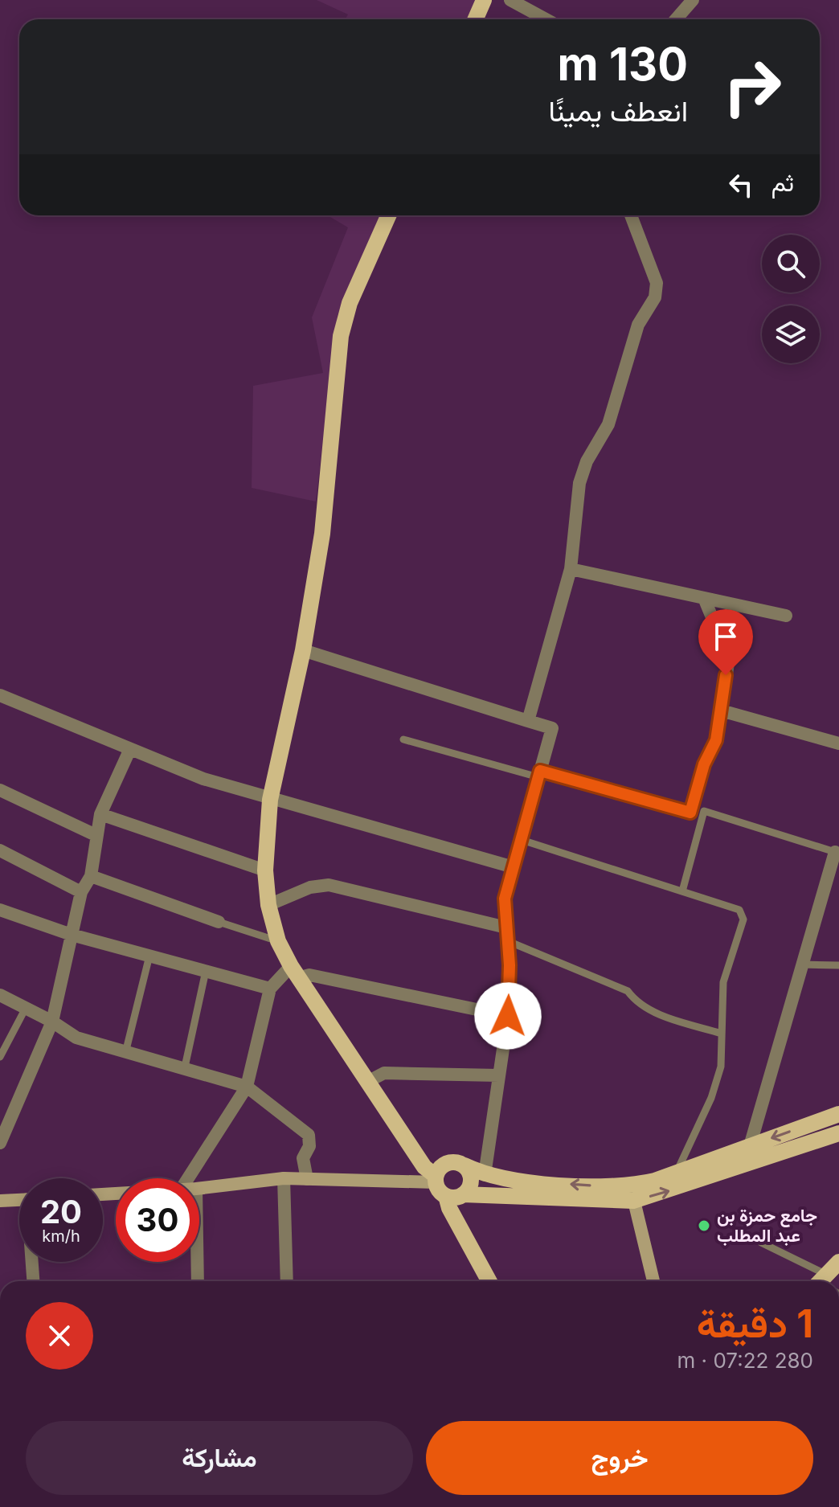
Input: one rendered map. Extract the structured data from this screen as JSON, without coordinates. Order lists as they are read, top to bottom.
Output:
{
  "places": ["جامع حمزة بن عبد المطلب"],
  "page": {
    "turn": ["130 m", "انعطف يمينًا"],
    "then": "ثم",
    "speed": "20 km/h",
    "limit": "30",
    "heading": ["1 دقيقة", "280 m · 07:22"],
    "buttons": ["خروج", "مشاركة"]
  }
}
